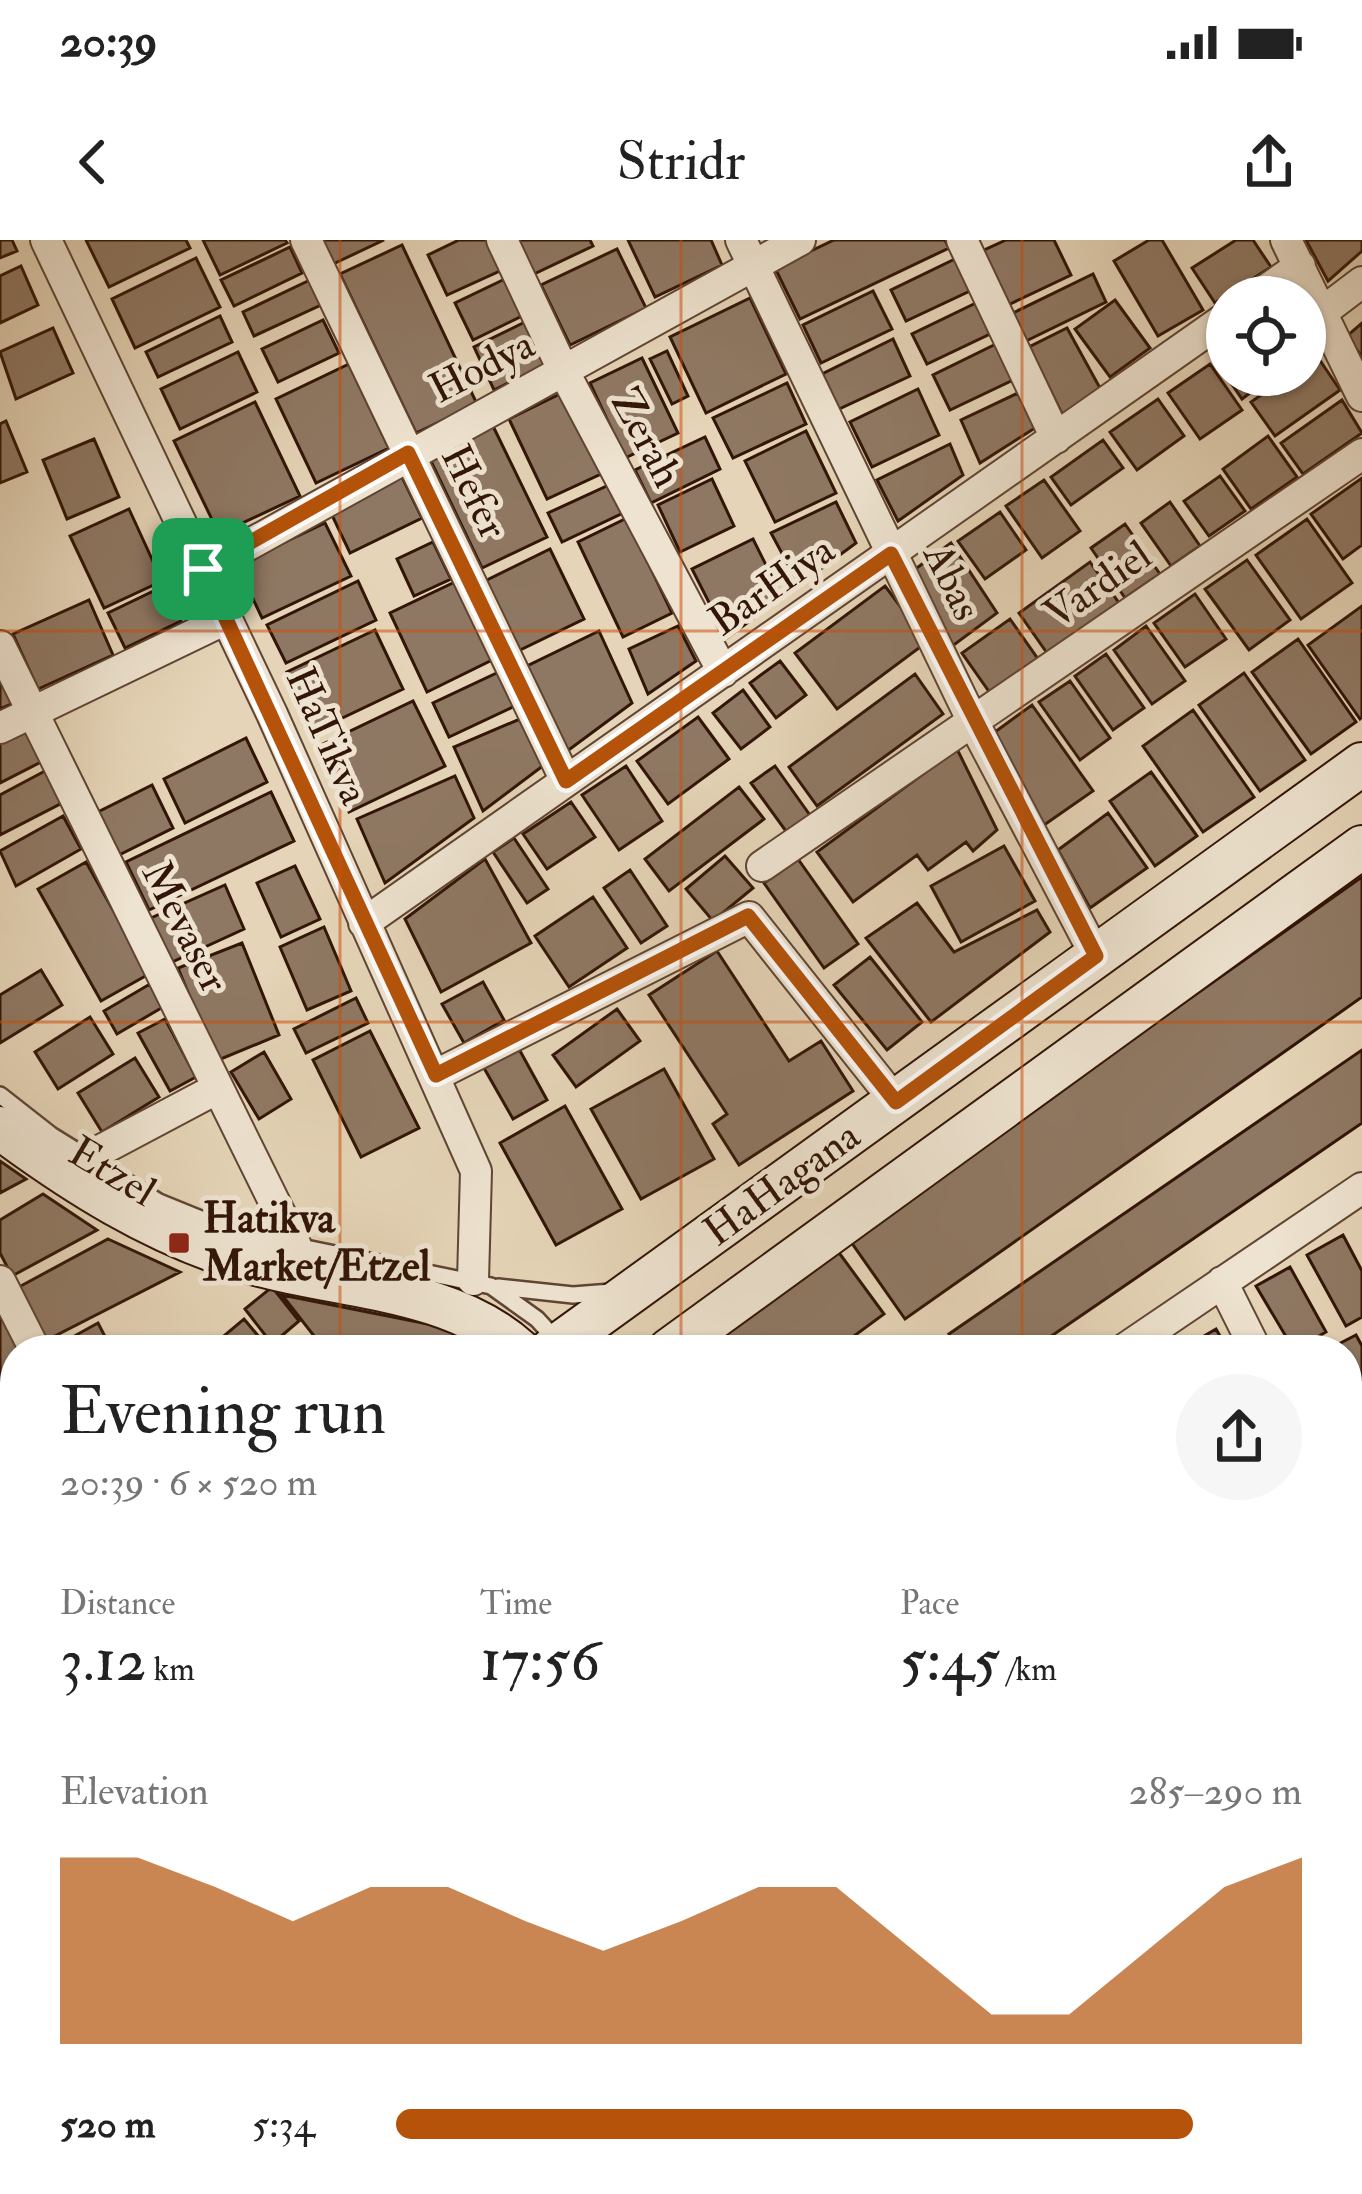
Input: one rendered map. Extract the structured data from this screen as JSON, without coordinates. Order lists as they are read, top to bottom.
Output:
{
  "streets": {
    "street": [
      "Hodya",
      "Zerah",
      "Hefer",
      "Abas",
      "Vardiel",
      "BarHiya",
      "HaTikva",
      "Mevaser",
      "Etzel",
      "HaHagana"
    ]
  },
  "crossings": [
    ["Hodya", "Zerah"],
    ["Hodya", "Hefer"],
    ["Hodya", "Abas"],
    ["Hodya", "HaTikva"],
    ["Zerah", "BarHiya"],
    ["Hefer", "BarHiya"],
    ["Abas", "Vardiel"],
    ["Abas", "BarHiya"],
    ["Abas", "HaHagana"],
    ["BarHiya", "HaTikva"],
    ["HaTikva", "Etzel"],
    ["Mevaser", "Etzel"]
  ],
  "places": {
    "transit": ["Hatikva Market/Etzel"]
  },
  "page": {
    "status": "20:39",
    "header": "Stridr",
    "heading": ["Evening run", "20:39 · 6 × 520 m"],
    "stats": [
      ["Distance", "3.12 km"],
      ["Time", "17:56"],
      ["Pace", "5:45 /km"]
    ],
    "chart": ["Elevation", "285–290 m"],
    "list": [
      {
        "name": "520 m",
        "note": "5:34"
      }
    ]
  }
}
